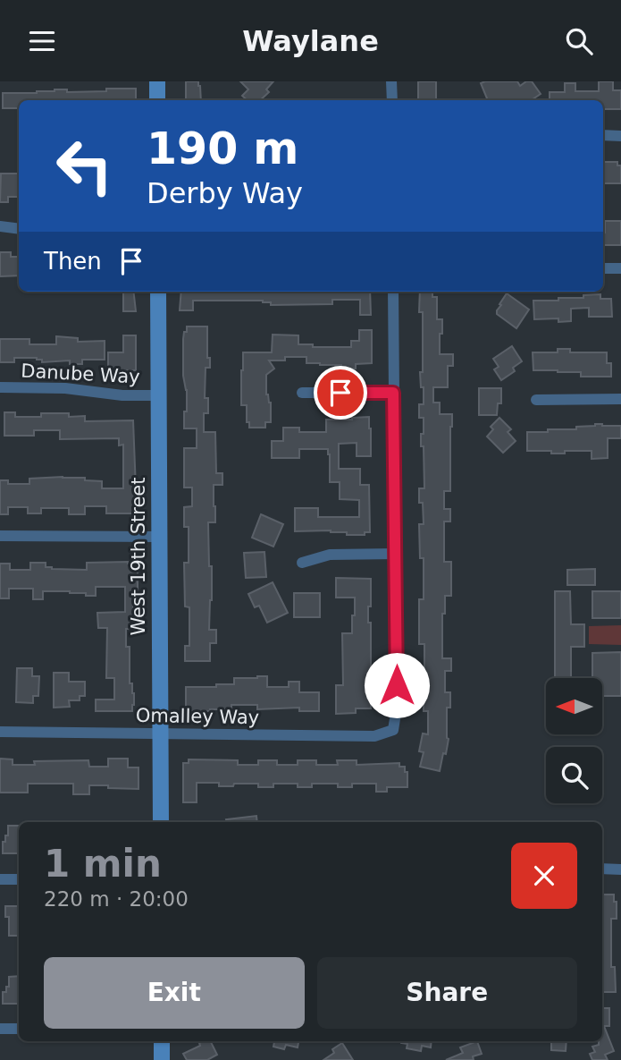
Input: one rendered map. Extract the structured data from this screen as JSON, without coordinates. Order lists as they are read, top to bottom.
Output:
{
  "streets": {
    "main road": ["West 19th Street"],
    "street": ["Danube Way", "Omalley Way"]
  },
  "crossings": [
    ["Danube Way", "West 19th Street"],
    ["West 19th Street", "Omalley Way"]
  ],
  "north": "left",
  "page": {
    "header": "Waylane",
    "turn": ["190 m", "Derby Way"],
    "then": "Then",
    "heading": ["1 min", "220 m · 20:00"],
    "buttons": ["Exit", "Share"]
  }
}
